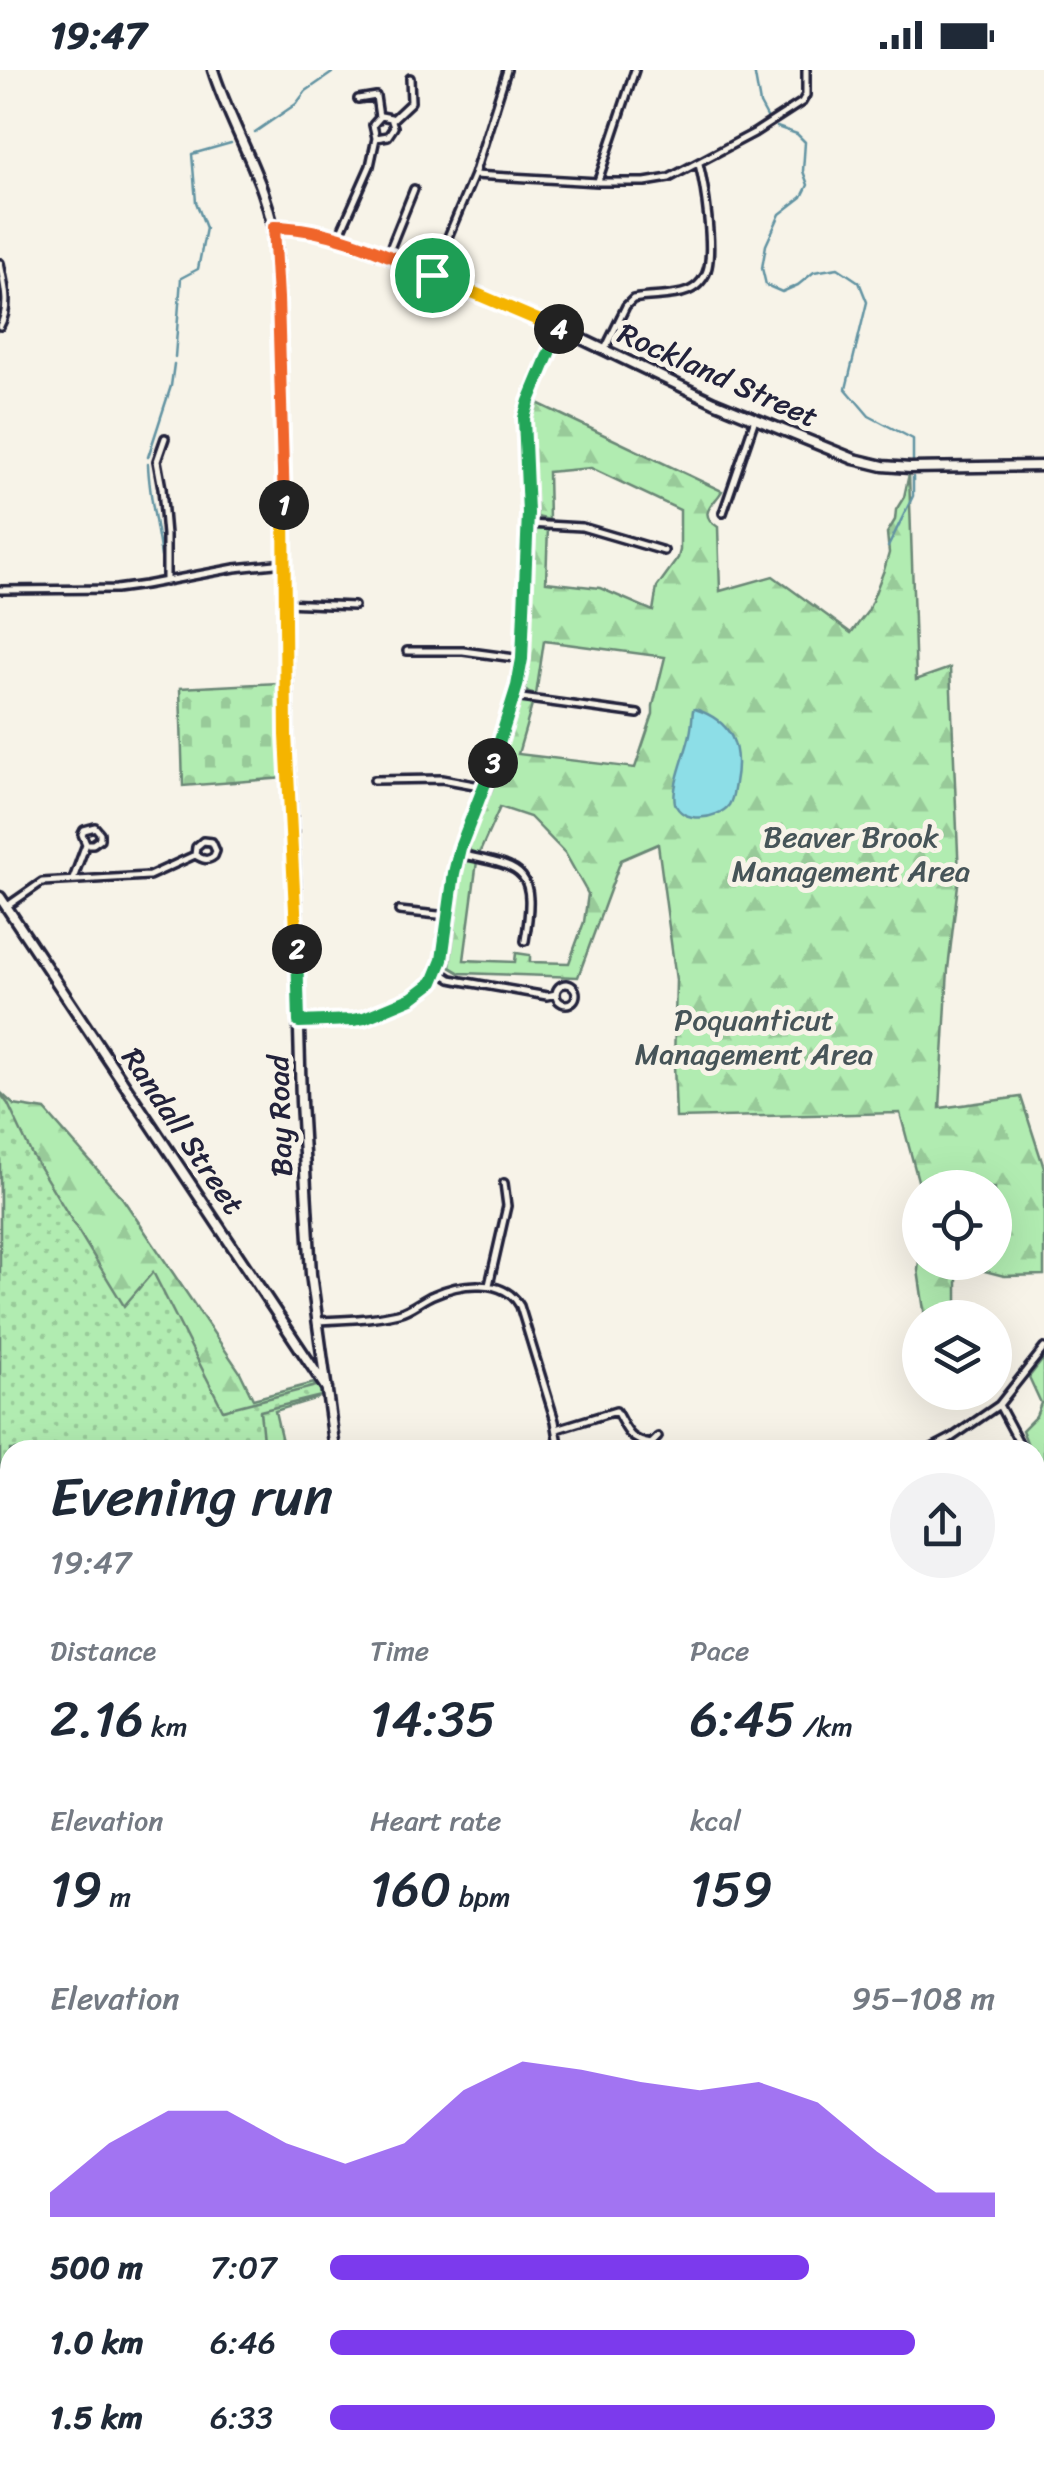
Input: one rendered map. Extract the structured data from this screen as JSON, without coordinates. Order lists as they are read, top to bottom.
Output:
{
  "streets": {
    "street": ["Rockland Street", "Bay Road", "Randall Street"]
  },
  "crossings": [
    ["Rockland Street", "Bay Road"],
    ["Bay Road", "Randall Street"]
  ],
  "parks": ["Beaver Brook Management Area", "Poquanticut Management Area"],
  "page": {
    "status": "19:47",
    "pins": [
      "4",
      "1",
      "3",
      "2"
    ],
    "heading": ["Evening run", "19:47"],
    "stats": [
      ["Distance", "2.16 km"],
      ["Time", "14:35"],
      ["Pace", "6:45 /km"],
      ["Elevation", "19 m"],
      ["Heart rate", "160 bpm"],
      ["kcal", "159"]
    ],
    "chart": ["Elevation", "95–108 m"],
    "list": [
      {
        "name": "500 m",
        "note": "7:07"
      },
      {
        "name": "1.0 km",
        "note": "6:46"
      },
      {
        "name": "1.5 km",
        "note": "6:33"
      }
    ]
  }
}
